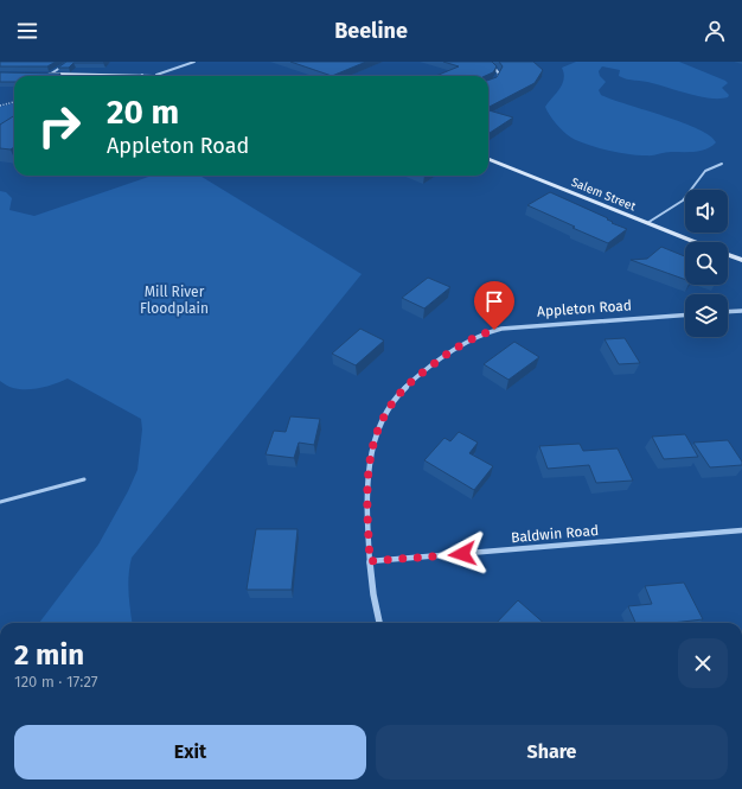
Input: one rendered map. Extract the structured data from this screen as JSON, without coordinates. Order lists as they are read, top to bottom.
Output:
{
  "streets": {
    "main road": ["Salem Street"],
    "street": ["Appleton Road", "Baldwin Road"]
  },
  "crossings": [
    ["Appleton Road", "Baldwin Road"]
  ],
  "parks": ["Mill River Floodplain"],
  "page": {
    "header": "Beeline",
    "turn": ["20 m", "Appleton Road"],
    "heading": ["2 min", "120 m · 17:27"],
    "buttons": ["Exit", "Share"]
  }
}
